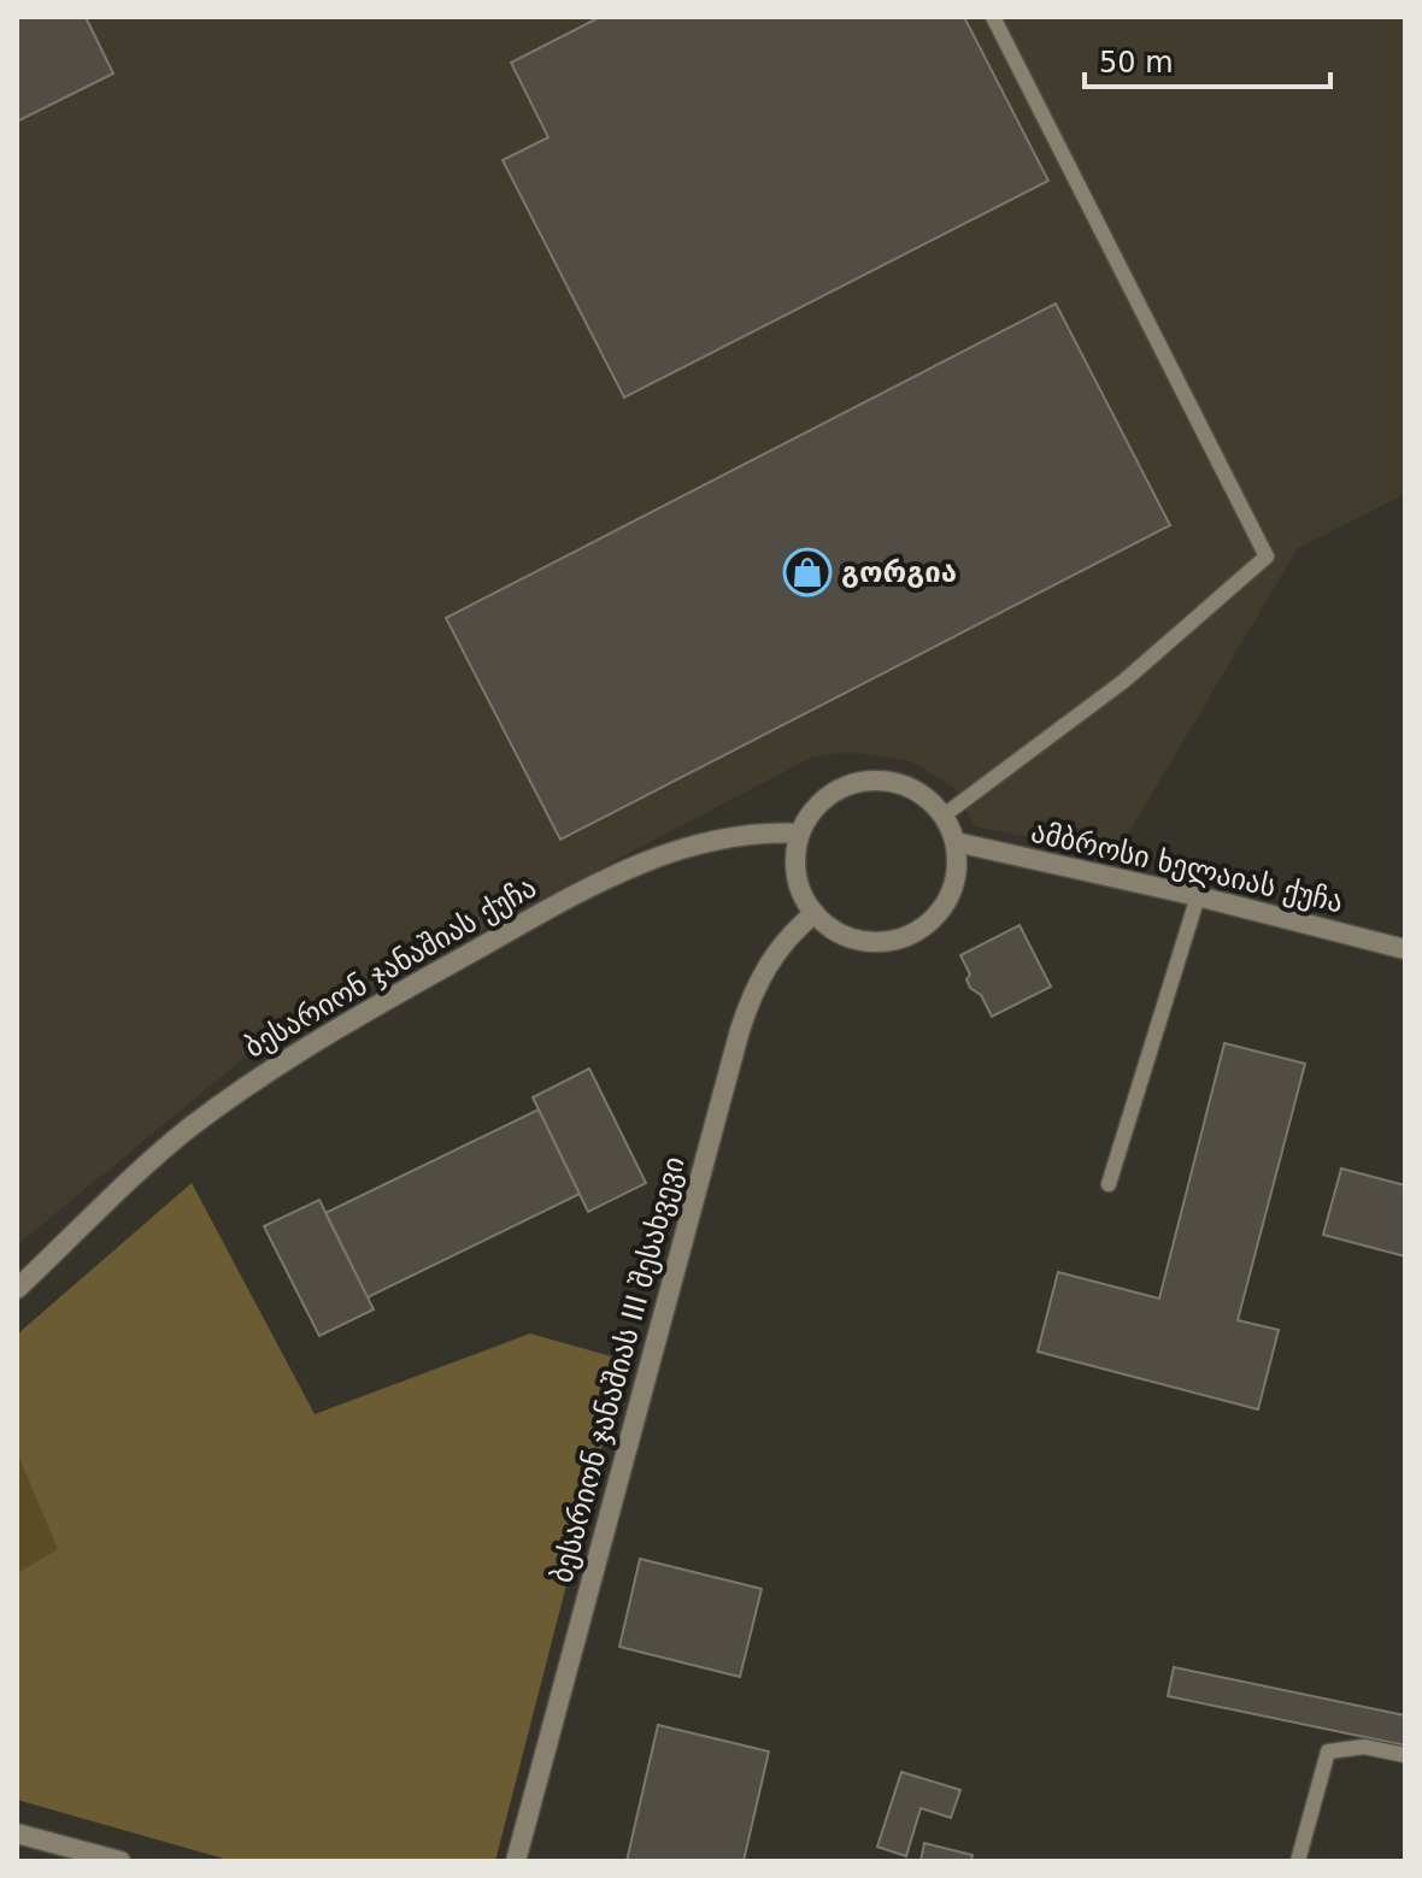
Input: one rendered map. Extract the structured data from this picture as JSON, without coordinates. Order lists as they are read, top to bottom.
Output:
{
  "streets": {
    "street": ["ამბროსი ხელაიას ქუჩა", "ბესარიონ ჯანაშიას ქუჩა", "ბესარიონ ჯანაშიას III შესახვევი"]
  },
  "crossings": [
    ["ამბროსი ხელაიას ქუჩა", "ბესარიონ ჯანაშიას ქუჩა"],
    ["ამბროსი ხელაიას ქუჩა", "ბესარიონ ჯანაშიას III შესახვევი"],
    ["ბესარიონ ჯანაშიას ქუჩა", "ბესარიონ ჯანაშიას III შესახვევი"]
  ],
  "places": {
    "shop": ["გორგია"]
  },
  "scale_bar": "50 m"
}
